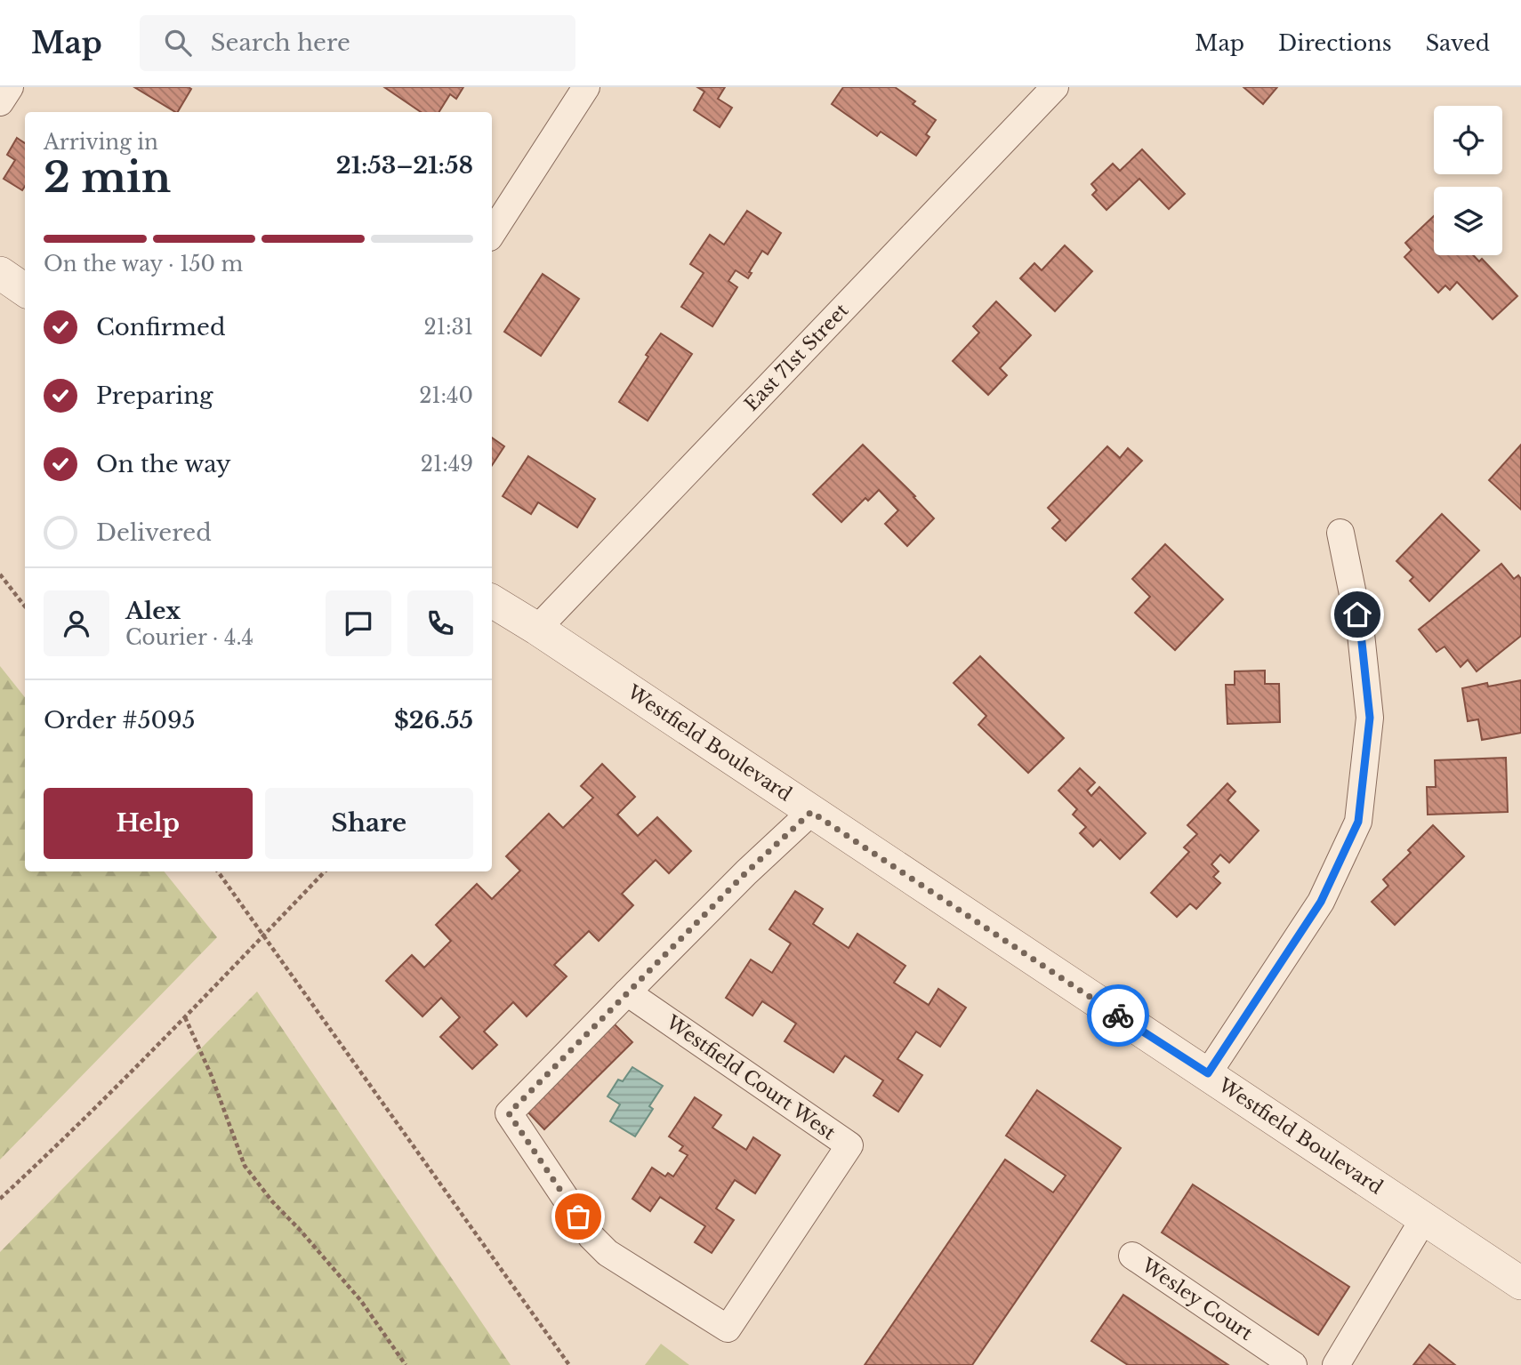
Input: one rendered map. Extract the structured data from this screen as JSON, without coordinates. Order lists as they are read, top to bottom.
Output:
{
  "streets": {
    "street": [
      "East 71st Street",
      "Westfield Boulevard",
      "Westfield Court West",
      "Wesley Court"
    ]
  },
  "crossings": [
    ["East 71st Street", "Westfield Boulevard"],
    ["Westfield Boulevard", "Westfield Court West"]
  ],
  "page": {
    "header": "Map",
    "search": "Search here",
    "nav": ["Map", "Directions", "Saved"],
    "heading": ["2 min", "Arriving in", "21:53–21:58"],
    "panel": [
      "Alex",
      "Courier · 4.4",
      "Order #5095",
      "$26.55"
    ],
    "bar": "On the way · 150 m",
    "list": [
      ["Confirmed", "21:31"],
      ["Preparing", "21:40"],
      ["On the way", "21:49"],
      "Delivered"
    ],
    "buttons": ["Help", "Share"]
  }
}
